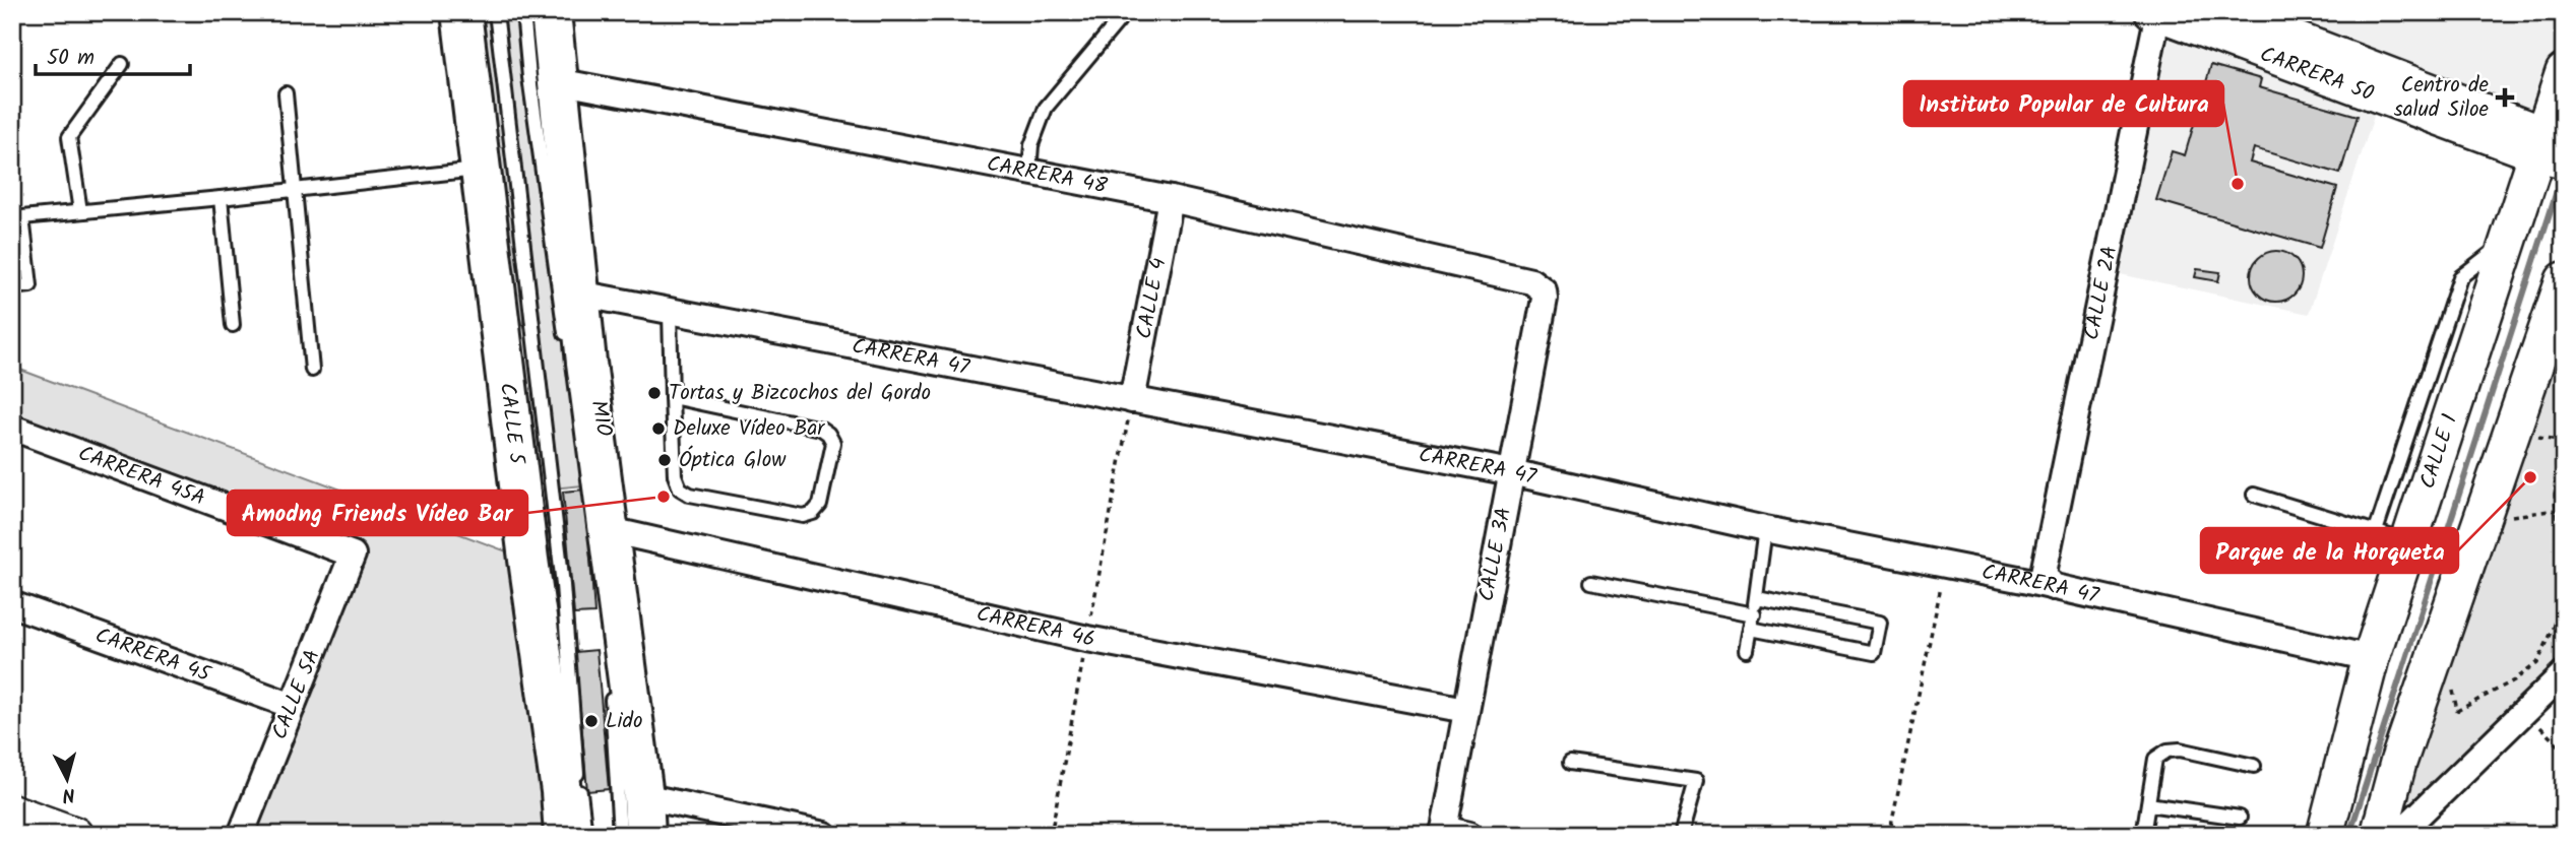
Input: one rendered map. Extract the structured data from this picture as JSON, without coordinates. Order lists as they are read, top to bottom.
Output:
{
  "streets": {
    "main road": ["CALLE 5", "CALLE 1"],
    "street": [
      "CARRERA 50",
      "CARRERA 48",
      "CALLE 2A",
      "CALLE 4",
      "CARRERA 47",
      "CARRERA 45A",
      "CALLE 3A",
      "CARRERA 46",
      "CARRERA 45",
      "CALLE 5A"
    ],
    "lane": ["MIO"]
  },
  "crossings": [
    ["CARRERA 50", "CALLE 2A"],
    ["CARRERA 50", "CALLE 1"],
    ["CARRERA 48", "CALLE 4"],
    ["CARRERA 48", "CALLE 3A"],
    ["CALLE 2A", "CARRERA 47"],
    ["CALLE 4", "CARRERA 47"],
    ["CARRERA 47", "CALLE 1"],
    ["CARRERA 47", "CALLE 3A"],
    ["CARRERA 45A", "CALLE 5A"],
    ["CALLE 3A", "CARRERA 46"],
    ["CARRERA 45", "CALLE 5A"]
  ],
  "places": {
    "health": ["Centro de salud Siloe"],
    "other": [
      "Instituto Popular de Cultura",
      "Tortas y Bizcochos del Gordo",
      "Deluxe Vídeo Bar",
      "Óptica Glow",
      "Parque de la Horqueta",
      "Amodng Friends Vídeo Bar",
      "Lido"
    ]
  },
  "scale_bar": "50 m",
  "north": "bottom"
}
